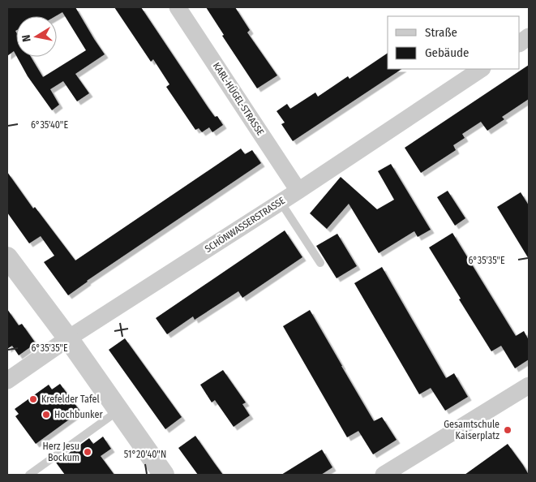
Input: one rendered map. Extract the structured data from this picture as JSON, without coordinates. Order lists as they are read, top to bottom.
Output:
{
  "streets": {
    "street": ["KARL-HÜGEL-STRASSE", "SCHÖNWASSERSTRASSE"]
  },
  "crossings": [
    ["KARL-HÜGEL-STRASSE", "SCHÖNWASSERSTRASSE"]
  ],
  "places": [
    "Krefelder Tafel",
    "Hochbunker",
    "Gesamtschule Kaiserplatz",
    "Herz Jesu Bockum"
  ],
  "legend": ["Straße", "Gebäude"],
  "north": "left",
  "coordinates": ["6°35'40\"E", "6°35'35\"E", "51°20'40\"N"]
}
